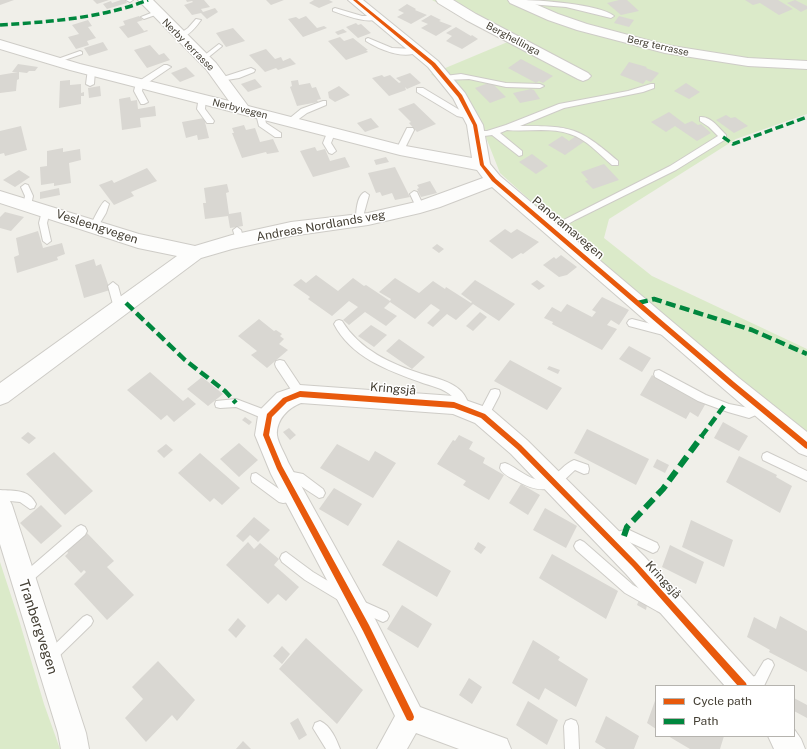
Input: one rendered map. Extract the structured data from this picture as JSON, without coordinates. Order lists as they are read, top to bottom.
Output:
{
  "streets": {
    "street": [
      "Berghellinga",
      "Nerby terrasse",
      "Berg terrasse",
      "Nerbyvegen",
      "Andreas Nordlands veg",
      "Vesleengvegen",
      "Panoramavegen",
      "Kringsjå",
      "Tranbergvegen"
    ]
  },
  "crossings": [
    ["Nerby terrasse", "Nerbyvegen"],
    ["Nerbyvegen", "Panoramavegen"],
    ["Andreas Nordlands veg", "Vesleengvegen"],
    ["Andreas Nordlands veg", "Panoramavegen"]
  ],
  "legend": ["Cycle path", "Path"]
}
